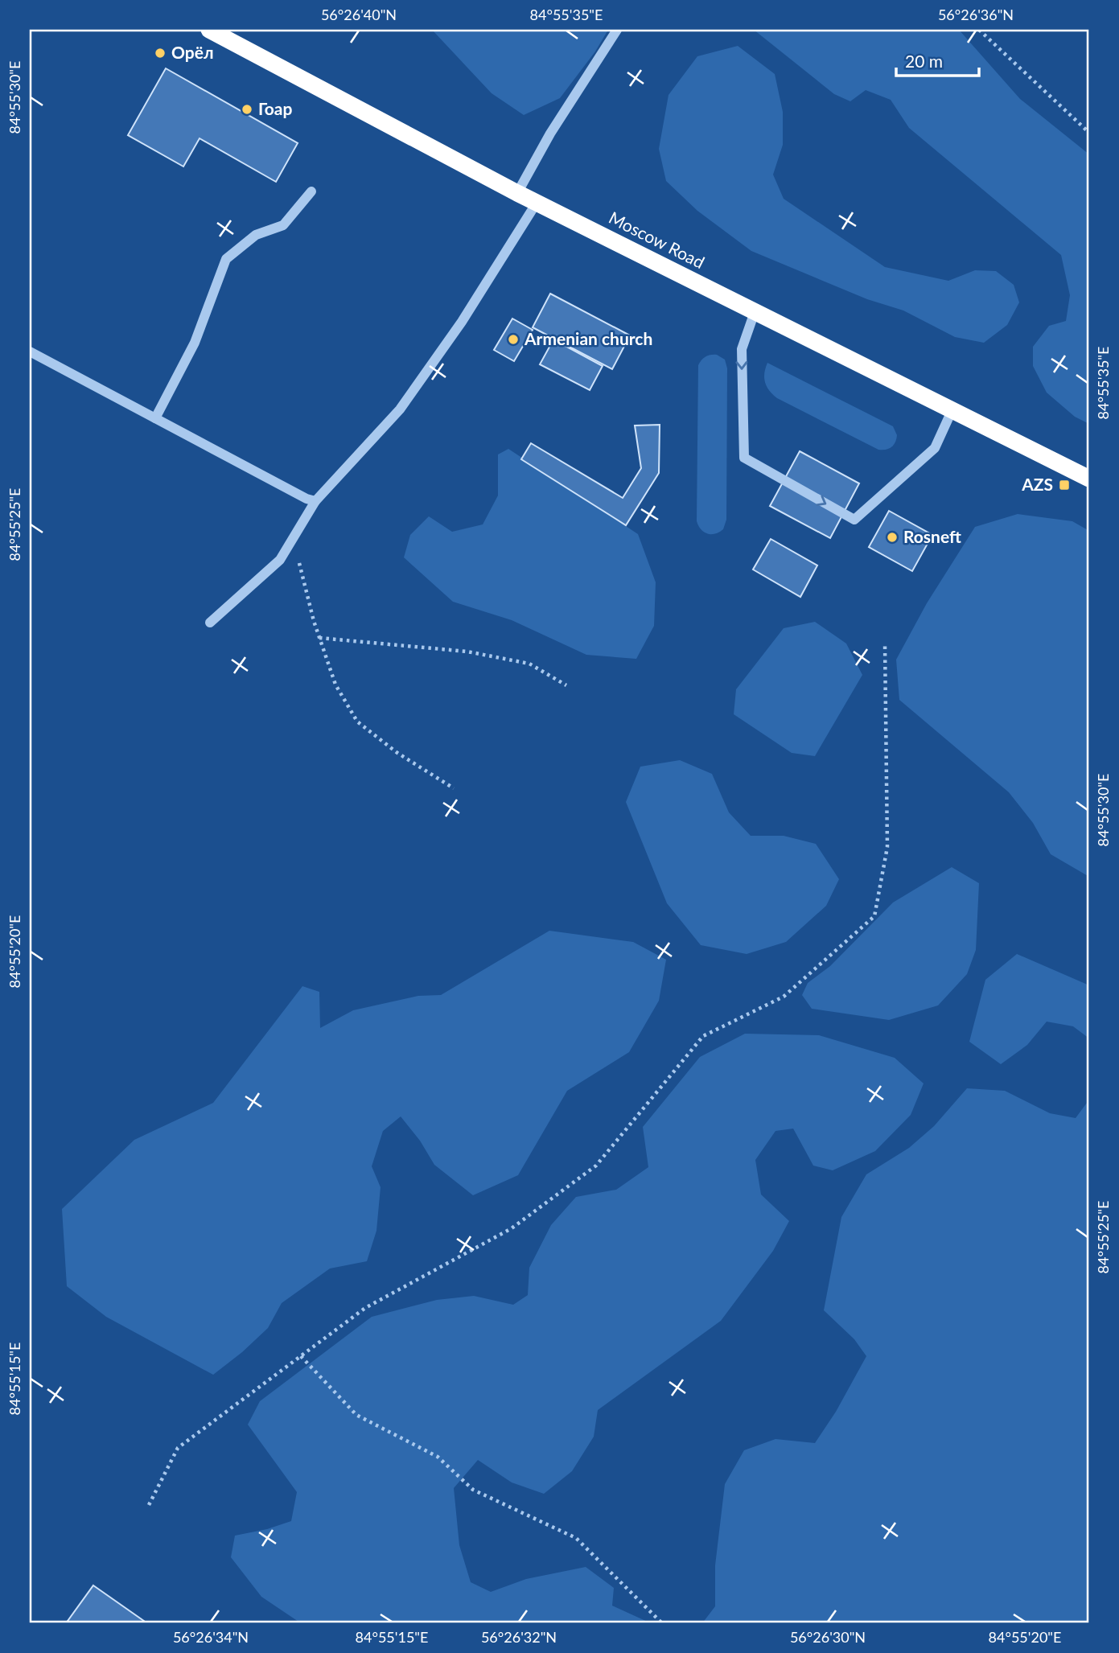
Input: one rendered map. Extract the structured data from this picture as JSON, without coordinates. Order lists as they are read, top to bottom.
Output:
{
  "streets": {
    "highway": ["Moscow Road"]
  },
  "places": {
    "other": [
      "Орёл",
      "Гоар",
      "Armenian church",
      "Rosneft"
    ],
    "transit": ["AZS"]
  },
  "scale_bar": "20 m",
  "coordinates": [
    "56°26'40\"N",
    "84°55'35\"E",
    "56°26'36\"N",
    "84°55'30\"E",
    "84°55'25\"E",
    "84°55'20\"E",
    "84°55'15\"E",
    "56°26'34\"N",
    "56°26'32\"N",
    "56°26'30\"N"
  ]
}
